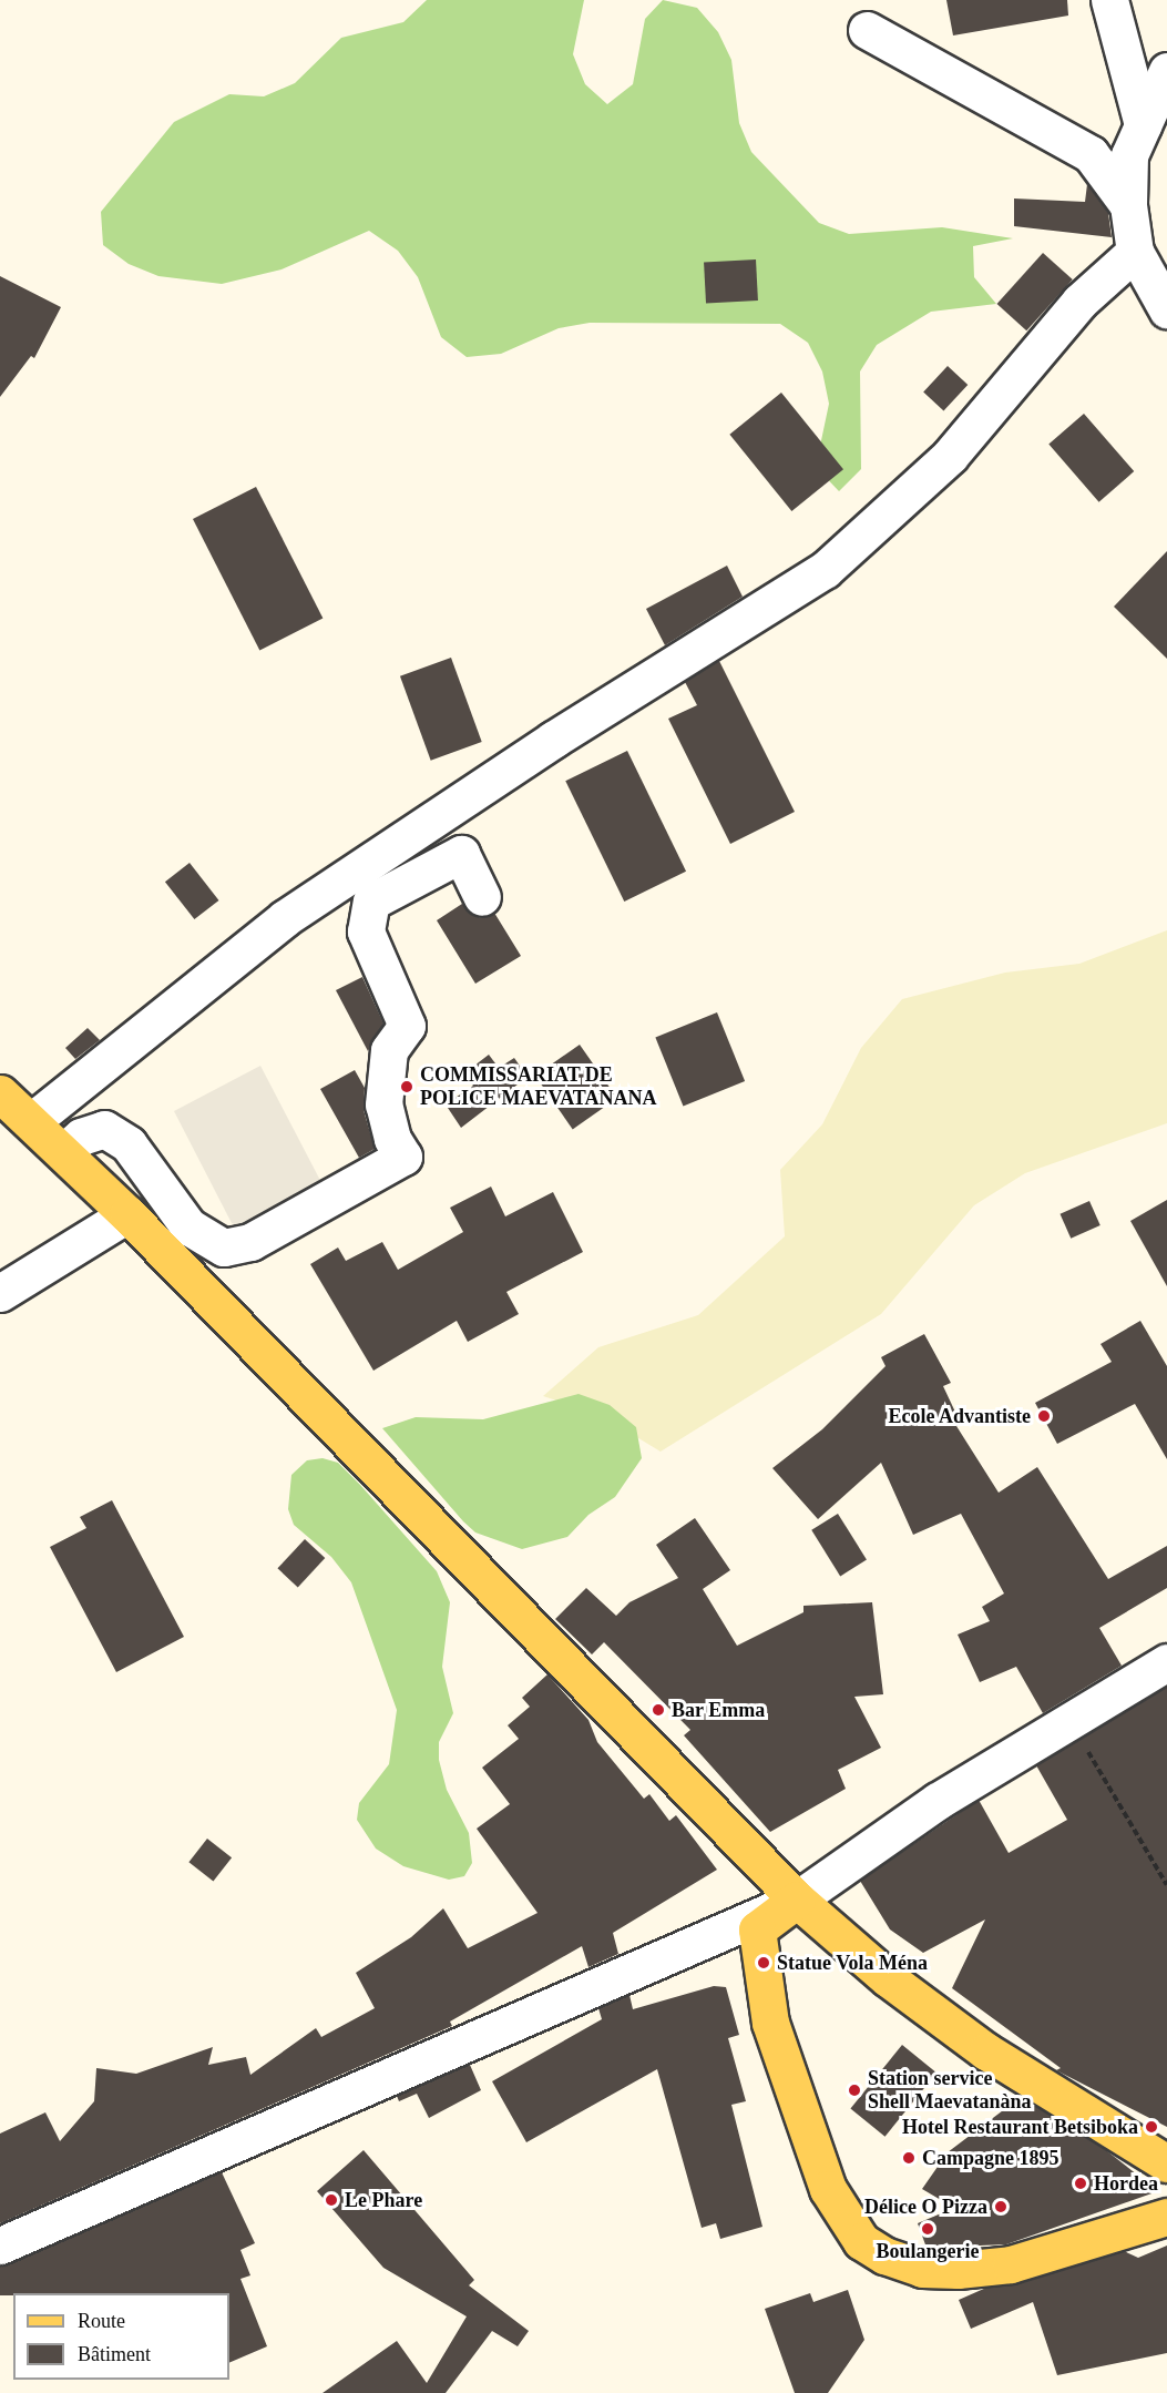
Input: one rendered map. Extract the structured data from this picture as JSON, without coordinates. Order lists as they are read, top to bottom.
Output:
{
  "places": [
    "COMMISSARIAT DE POLICE MAEVATANANA",
    "Ecole Advantiste",
    "Bar Emma",
    "Statue Vola Ména",
    "Station service Shell Maevatanàna",
    "Hotel Restaurant Betsiboka",
    "Campagne 1895",
    "Hordea",
    "Le Phare",
    "Délice O Pizza",
    "Boulangerie"
  ],
  "legend": ["Route", "Bâtiment"]
}
